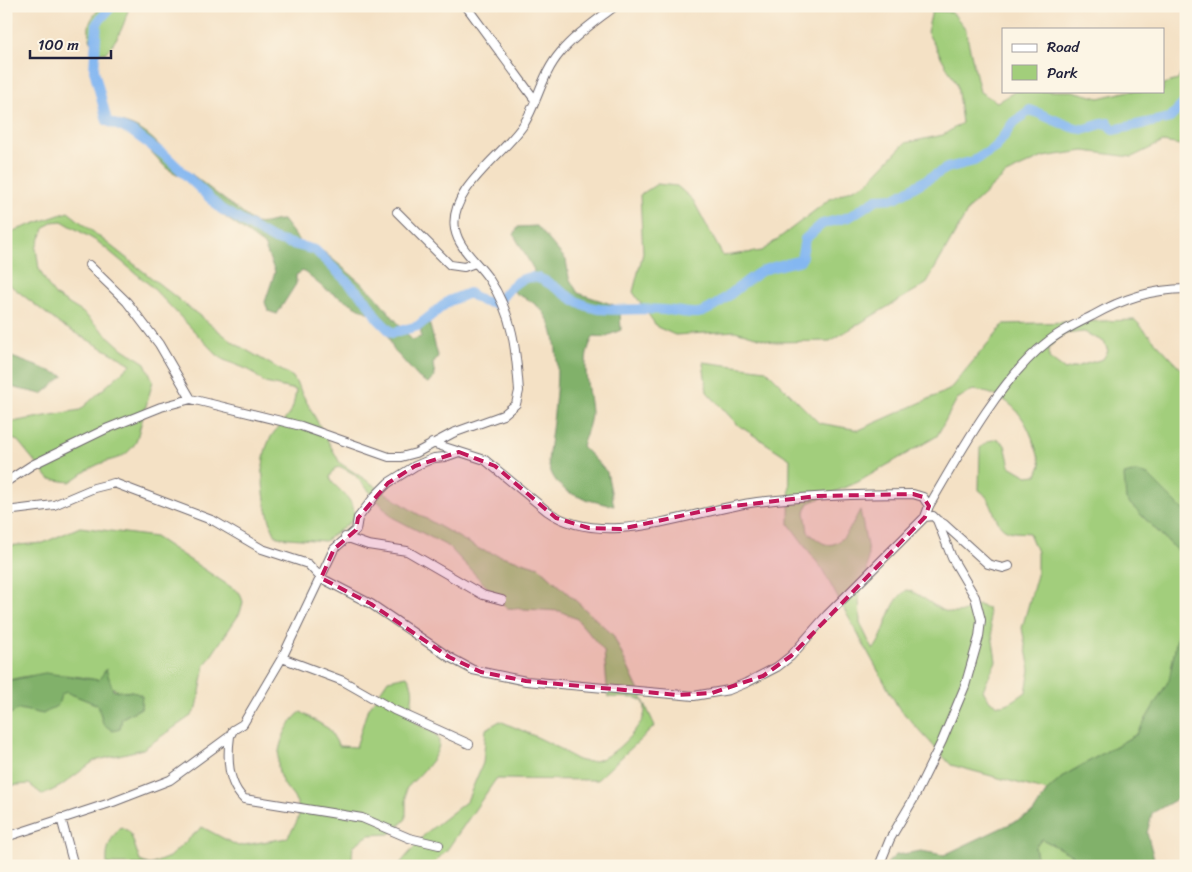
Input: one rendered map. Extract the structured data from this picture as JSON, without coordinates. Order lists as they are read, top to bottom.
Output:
{
  "legend": ["Road", "Park"],
  "scale_bar": "100 m"
}
